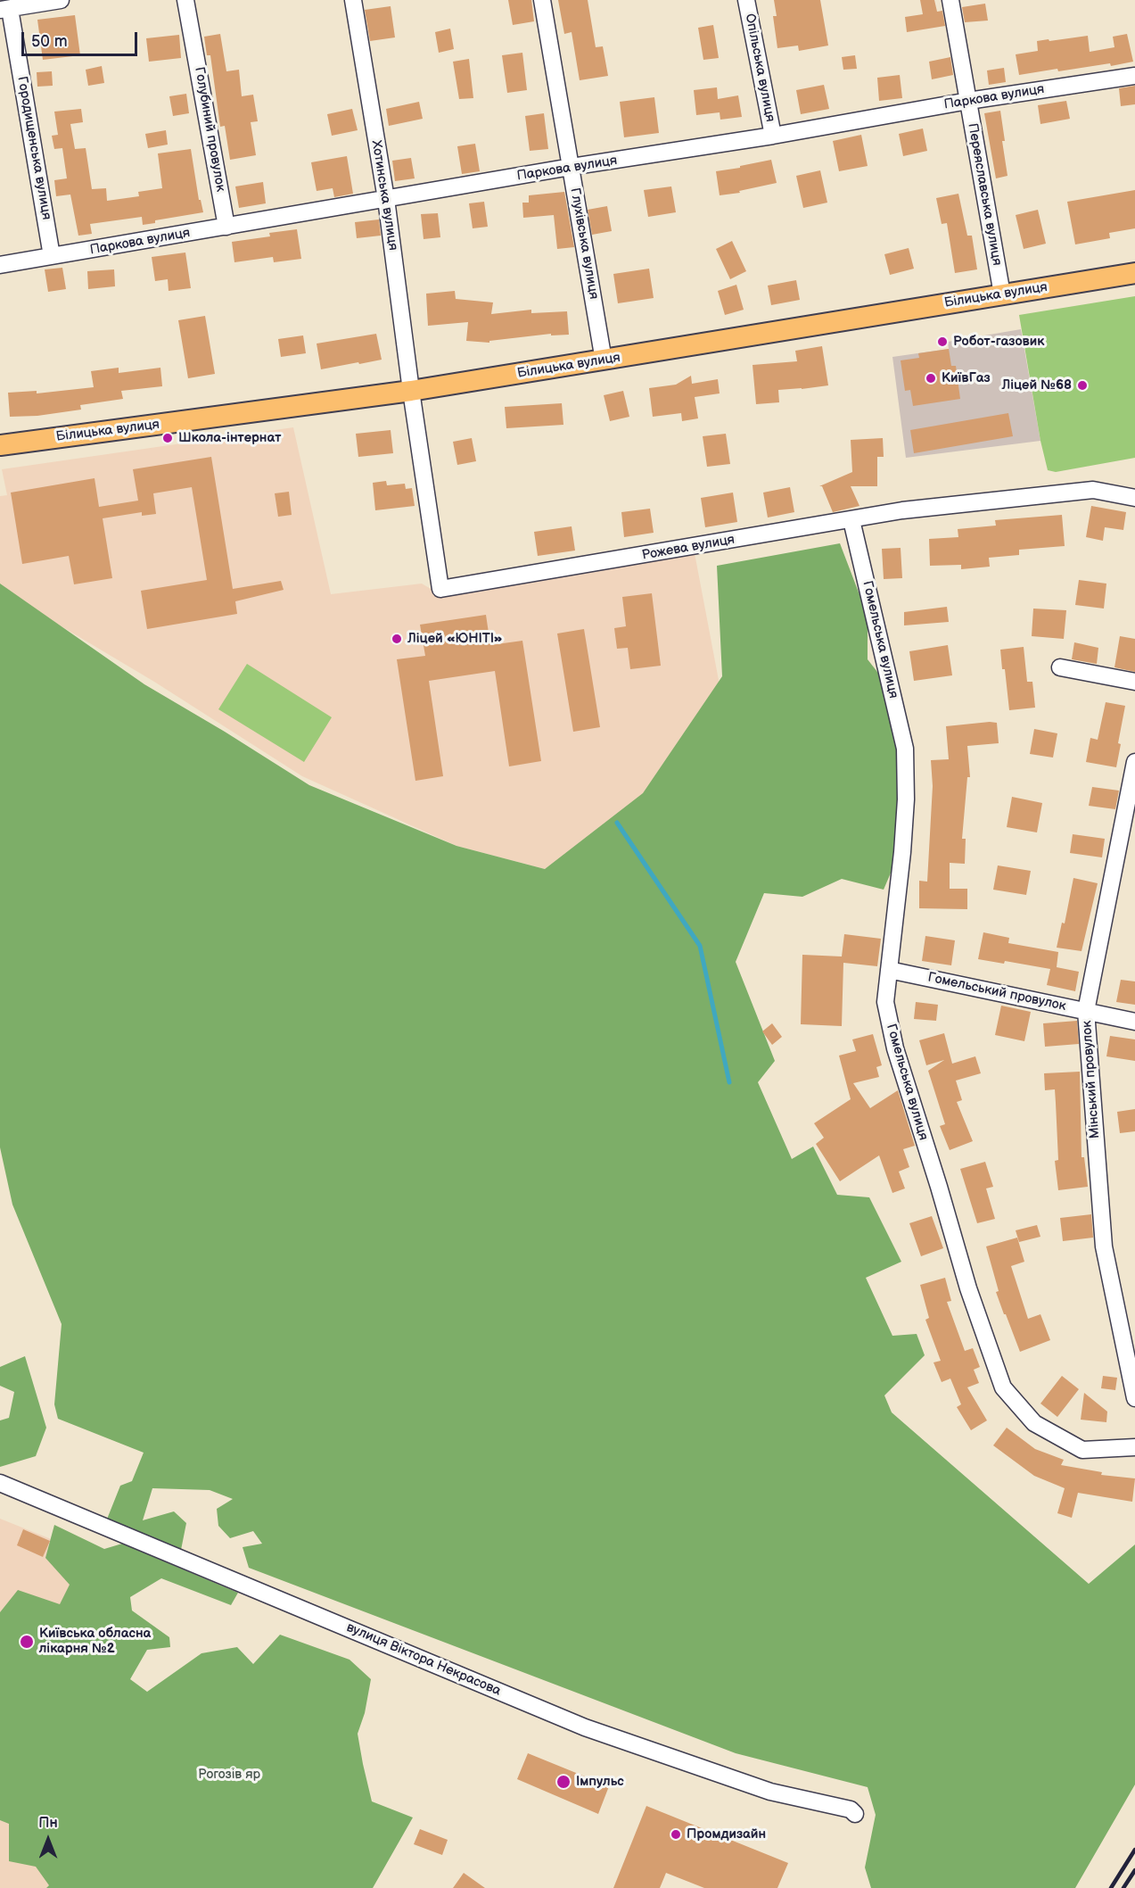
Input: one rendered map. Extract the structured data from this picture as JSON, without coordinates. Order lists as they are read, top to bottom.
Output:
{
  "streets": {
    "main road": ["Білицька вулиця"],
    "street": [
      "Опільська вулиця",
      "Паркова вулиця",
      "Голубиний провулок",
      "Городищенська вулиця",
      "Переяславська вулиця",
      "Хотинська вулиця",
      "Глухівська вулиця",
      "Рожева вулиця",
      "Гомельська вулиця",
      "Гомельський провулок",
      "Мінський провулок",
      "вулиця Віктора Некрасова"
    ]
  },
  "crossings": [
    ["Опільська вулиця", "Паркова вулиця"],
    ["Паркова вулиця", "Голубиний провулок"],
    ["Паркова вулиця", "Городищенська вулиця"],
    ["Паркова вулиця", "Переяславська вулиця"],
    ["Паркова вулиця", "Хотинська вулиця"],
    ["Паркова вулиця", "Глухівська вулиця"],
    ["Переяславська вулиця", "Білицька вулиця"],
    ["Хотинська вулиця", "Білицька вулиця"],
    ["Хотинська вулиця", "Рожева вулиця"],
    ["Глухівська вулиця", "Білицька вулиця"],
    ["Білицька вулиця", "Рожева вулиця"],
    ["Рожева вулиця", "Гомельська вулиця"],
    ["Гомельська вулиця", "Гомельський провулок"],
    ["Гомельський провулок", "Мінський провулок"]
  ],
  "parks": ["Рогозів яр"],
  "places": [
    "Робот-газовик",
    "КиївГаз",
    "Ліцей №68",
    "Школа-інтернат",
    "Ліцей «ЮНІТІ»",
    "Київська обласна лікарня №2",
    "Імпульс",
    "Промдизайн"
  ],
  "scale_bar": "50 m",
  "north": "top"
}
